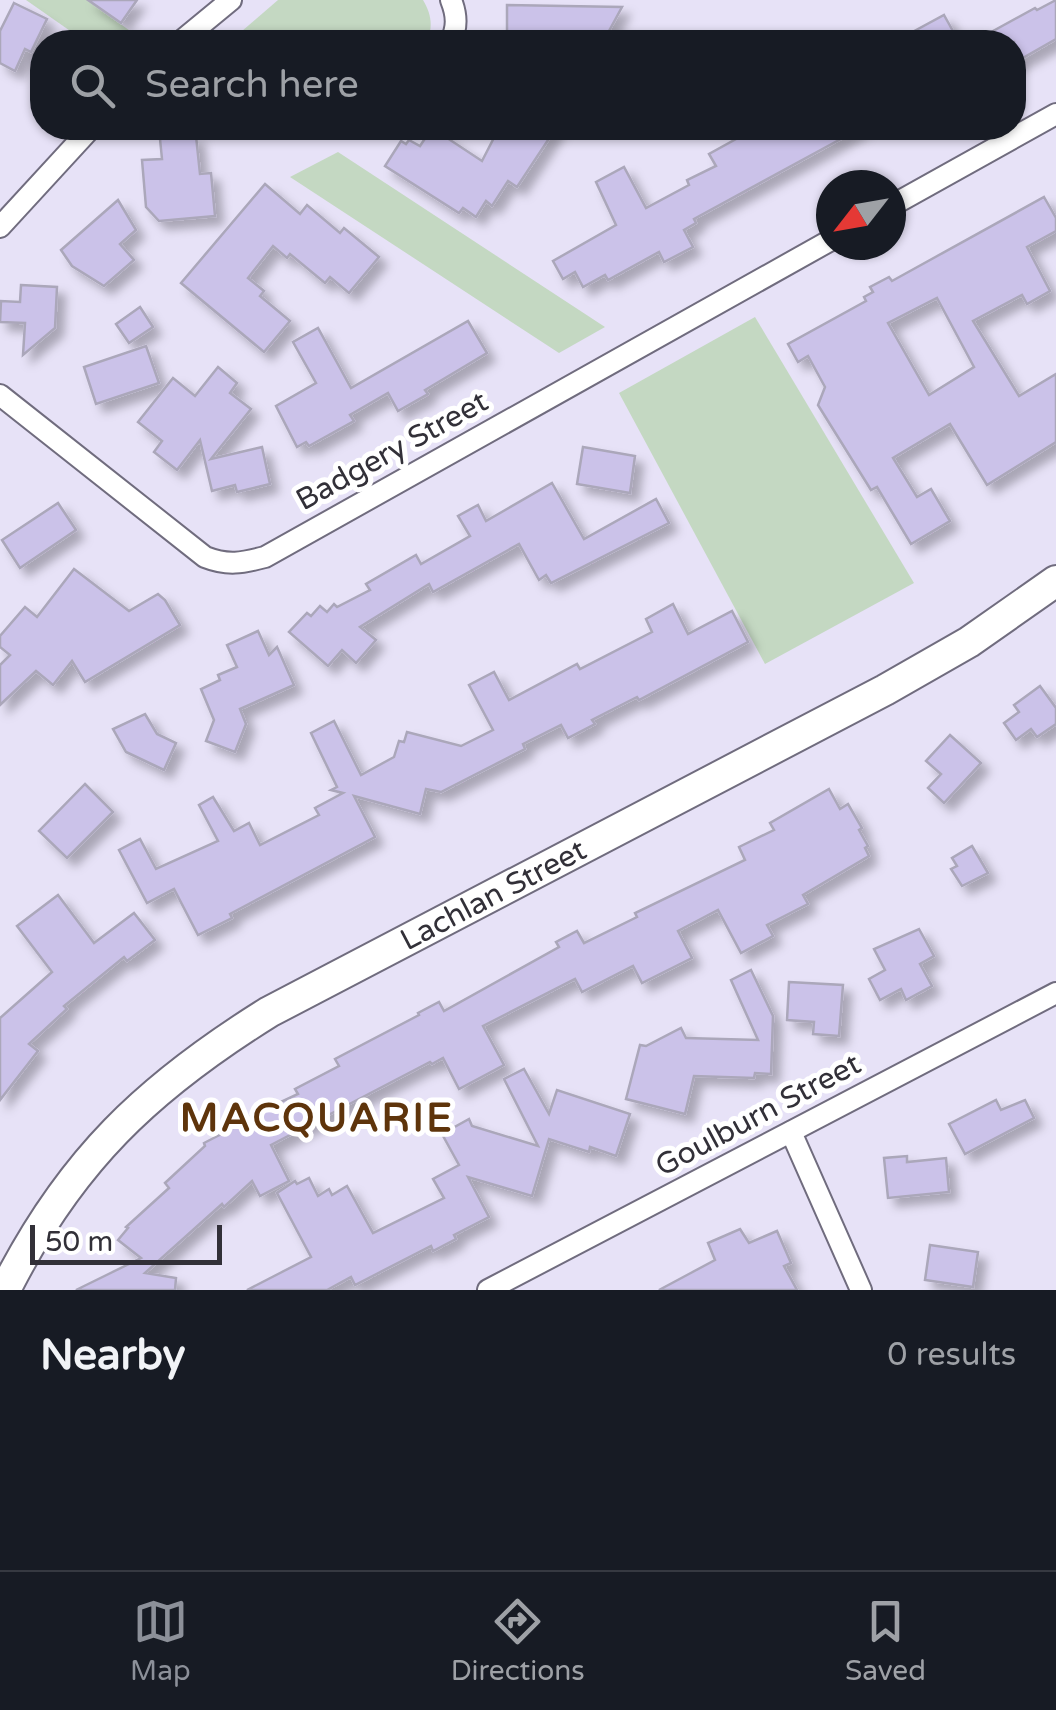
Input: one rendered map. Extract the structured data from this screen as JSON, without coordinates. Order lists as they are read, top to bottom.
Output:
{
  "streets": {
    "street": ["Badgery Street", "Lachlan Street", "Goulburn Street"]
  },
  "districts": ["MACQUARIE"],
  "scale_bar": "50 m",
  "north": "bottom left",
  "page": {
    "search": "Search here",
    "scale": "50 m",
    "heading": ["Nearby", "0 results"],
    "nav": ["Map", "Directions", "Saved"]
  }
}
